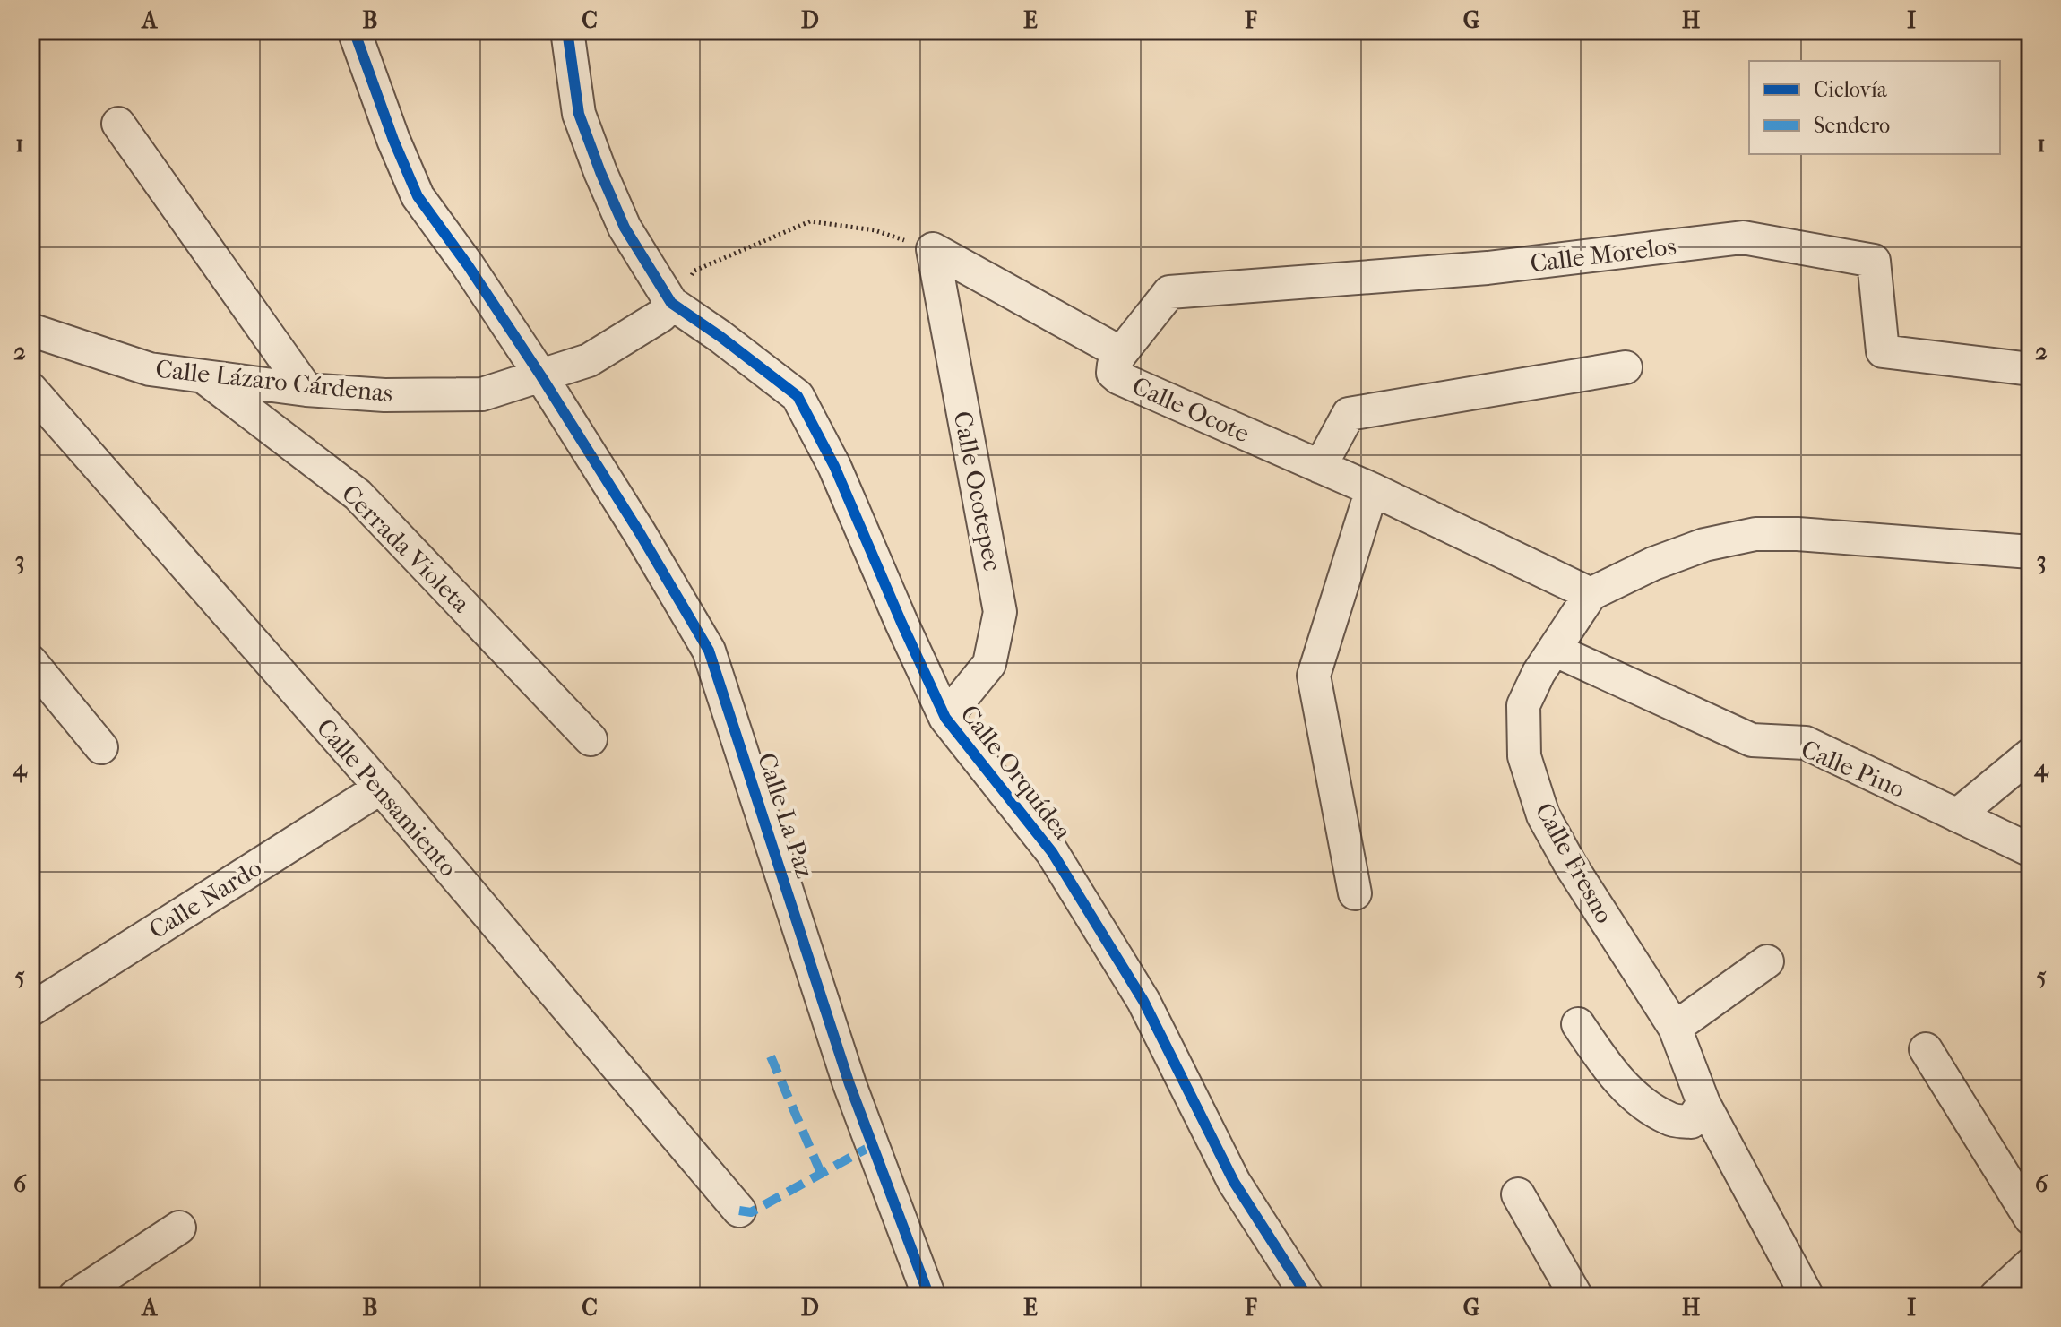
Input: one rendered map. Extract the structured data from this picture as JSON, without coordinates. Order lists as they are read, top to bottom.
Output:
{
  "streets": {
    "street": [
      "Calle Morelos",
      "Calle Lázaro Cárdenas",
      "Calle Ocote",
      "Calle Ocotepec",
      "Cerrada Violeta",
      "Calle Pino",
      "Calle Orquídea",
      "Calle Pensamiento",
      "Calle La Paz",
      "Calle Fresno",
      "Calle Nardo"
    ]
  },
  "crossings": [
    ["Calle Morelos", "Calle Ocote"],
    ["Calle Lázaro Cárdenas", "Cerrada Violeta"],
    ["Calle Lázaro Cárdenas", "Calle Orquídea"],
    ["Calle Lázaro Cárdenas", "Calle La Paz"],
    ["Calle Ocote", "Calle Ocotepec"],
    ["Calle Ocote", "Calle Fresno"],
    ["Calle Ocotepec", "Calle Orquídea"],
    ["Calle Pino", "Calle Fresno"],
    ["Calle Pensamiento", "Calle Nardo"]
  ],
  "legend": ["Ciclovía", "Sendero"],
  "grid": {
    "columns": [
      "A",
      "B",
      "C",
      "D",
      "E",
      "F",
      "G",
      "H",
      "I"
    ],
    "rows": [
      "1",
      "2",
      "3",
      "4",
      "5",
      "6"
    ]
  }
}
